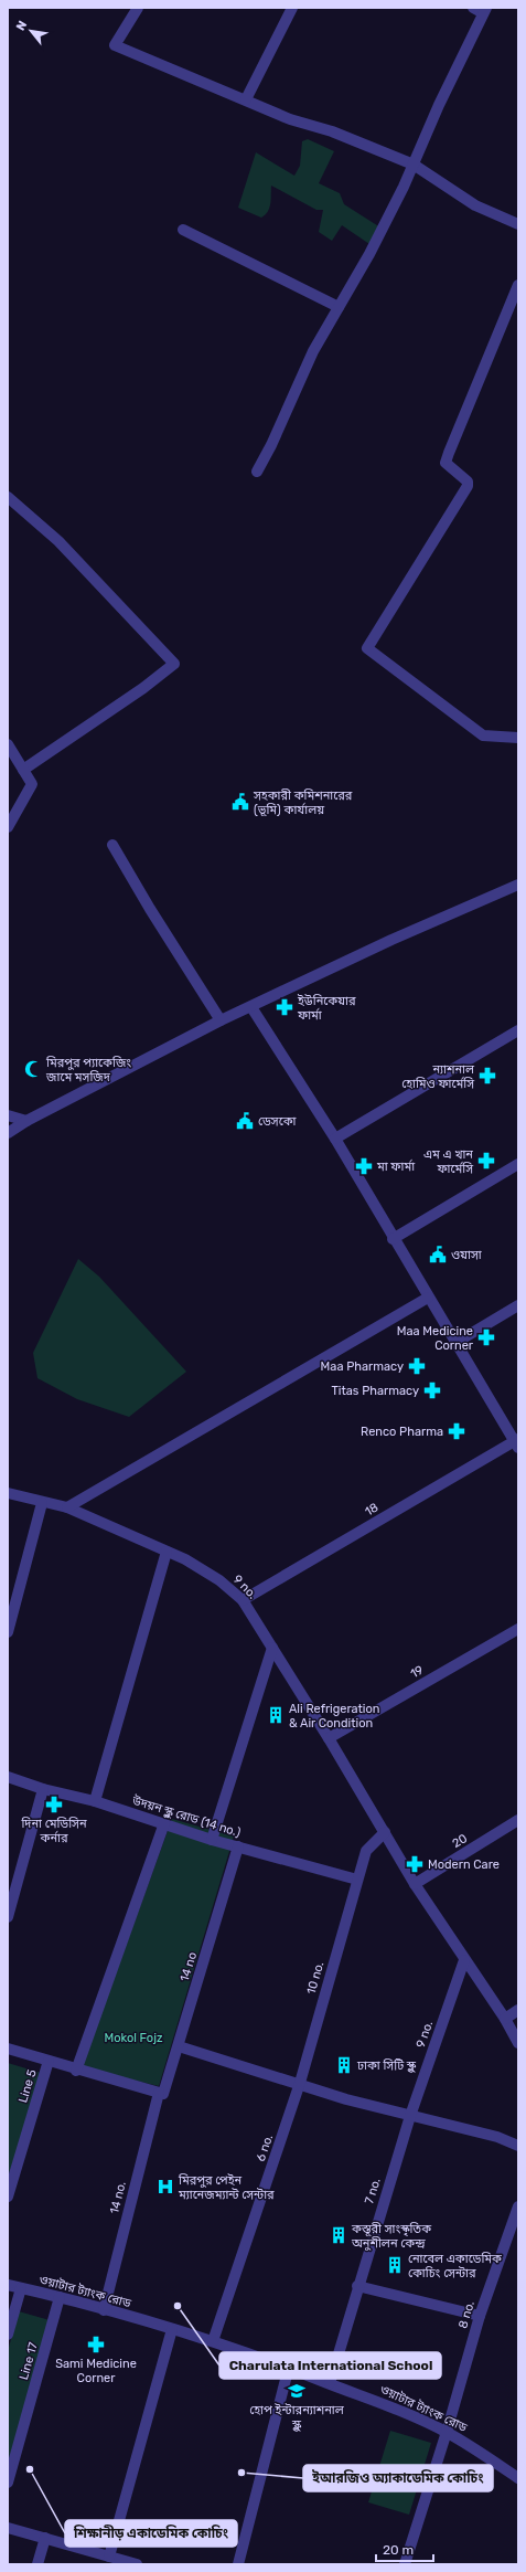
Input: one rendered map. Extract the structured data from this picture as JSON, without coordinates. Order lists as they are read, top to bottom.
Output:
{
  "streets": {
    "street": [
      "18",
      "9 no.",
      "19",
      "উদয়ন স্কুল রোড (14 no.)",
      "20",
      "14 no",
      "10 no.",
      "Line 5",
      "6 no.",
      "7 no.",
      "14 no.",
      "ওয়াটার ট্যাংক রোড",
      "8 no.",
      "Line 17"
    ]
  },
  "crossings": [
    ["18", "9 no."],
    ["9 no.", "19"],
    ["9 no.", "20"],
    ["9 no.", "7 no."],
    ["উদয়ন স্কুল রোড (14 no.)", "14 no"],
    ["উদয়ন স্কুল রোড (14 no.)", "10 no."],
    ["14 no", "14 no."],
    ["10 no.", "6 no."],
    ["6 no.", "ওয়াটার ট্যাংক রোড"],
    ["7 no.", "ওয়াটার ট্যাংক রোড"],
    ["14 no.", "ওয়াটার ট্যাংক রোড"],
    ["ওয়াটার ট্যাংক রোড", "8 no."],
    ["ওয়াটার ট্যাংক রোড", "Line 17"]
  ],
  "parks": ["Mokol Fojz"],
  "places": {
    "public building": ["সহকারী কমিশনারের (ভূমি) কার্যালয়", "ডেসকো", "ওয়াসা"],
    "pharmacy": [
      "ইউনিকেয়ার ফার্মা",
      "ন্যাশনাল হোমিও ফার্মেসি",
      "এম এ খান ফার্মেসি",
      "মা ফার্মা",
      "Maa Medicine Corner",
      "Maa Pharmacy",
      "Titas Pharmacy",
      "Renco Pharma",
      "দিনা মেডিসিন কর্নার",
      "Modern Care",
      "Sami Medicine Corner"
    ],
    "mosque": ["মিরপুর প্যাকেজিং জামে মসজিদ"],
    "building": [
      "Ali Refrigeration & Air Condition",
      "ঢাকা সিটি স্কুল",
      "কস্তূরী সাংস্কৃতিক অনুশীলন কেন্দ্র",
      "নোবেল একাডেমিক কোচিং সেন্টার"
    ],
    "hospital": ["মিরপুর পেইন ম্যানেজম্যান্ট সেন্টার"],
    "other": ["Charulata International School", "শিক্ষানীড় একাডেমিক কোচিং", "ইআরজিও অ্যাকাডেমিক কোচিং"],
    "school or university": ["হোপ ইন্টারন্যাশনাল স্কুল"]
  },
  "scale_bar": "20 m",
  "north": "top left"
}
